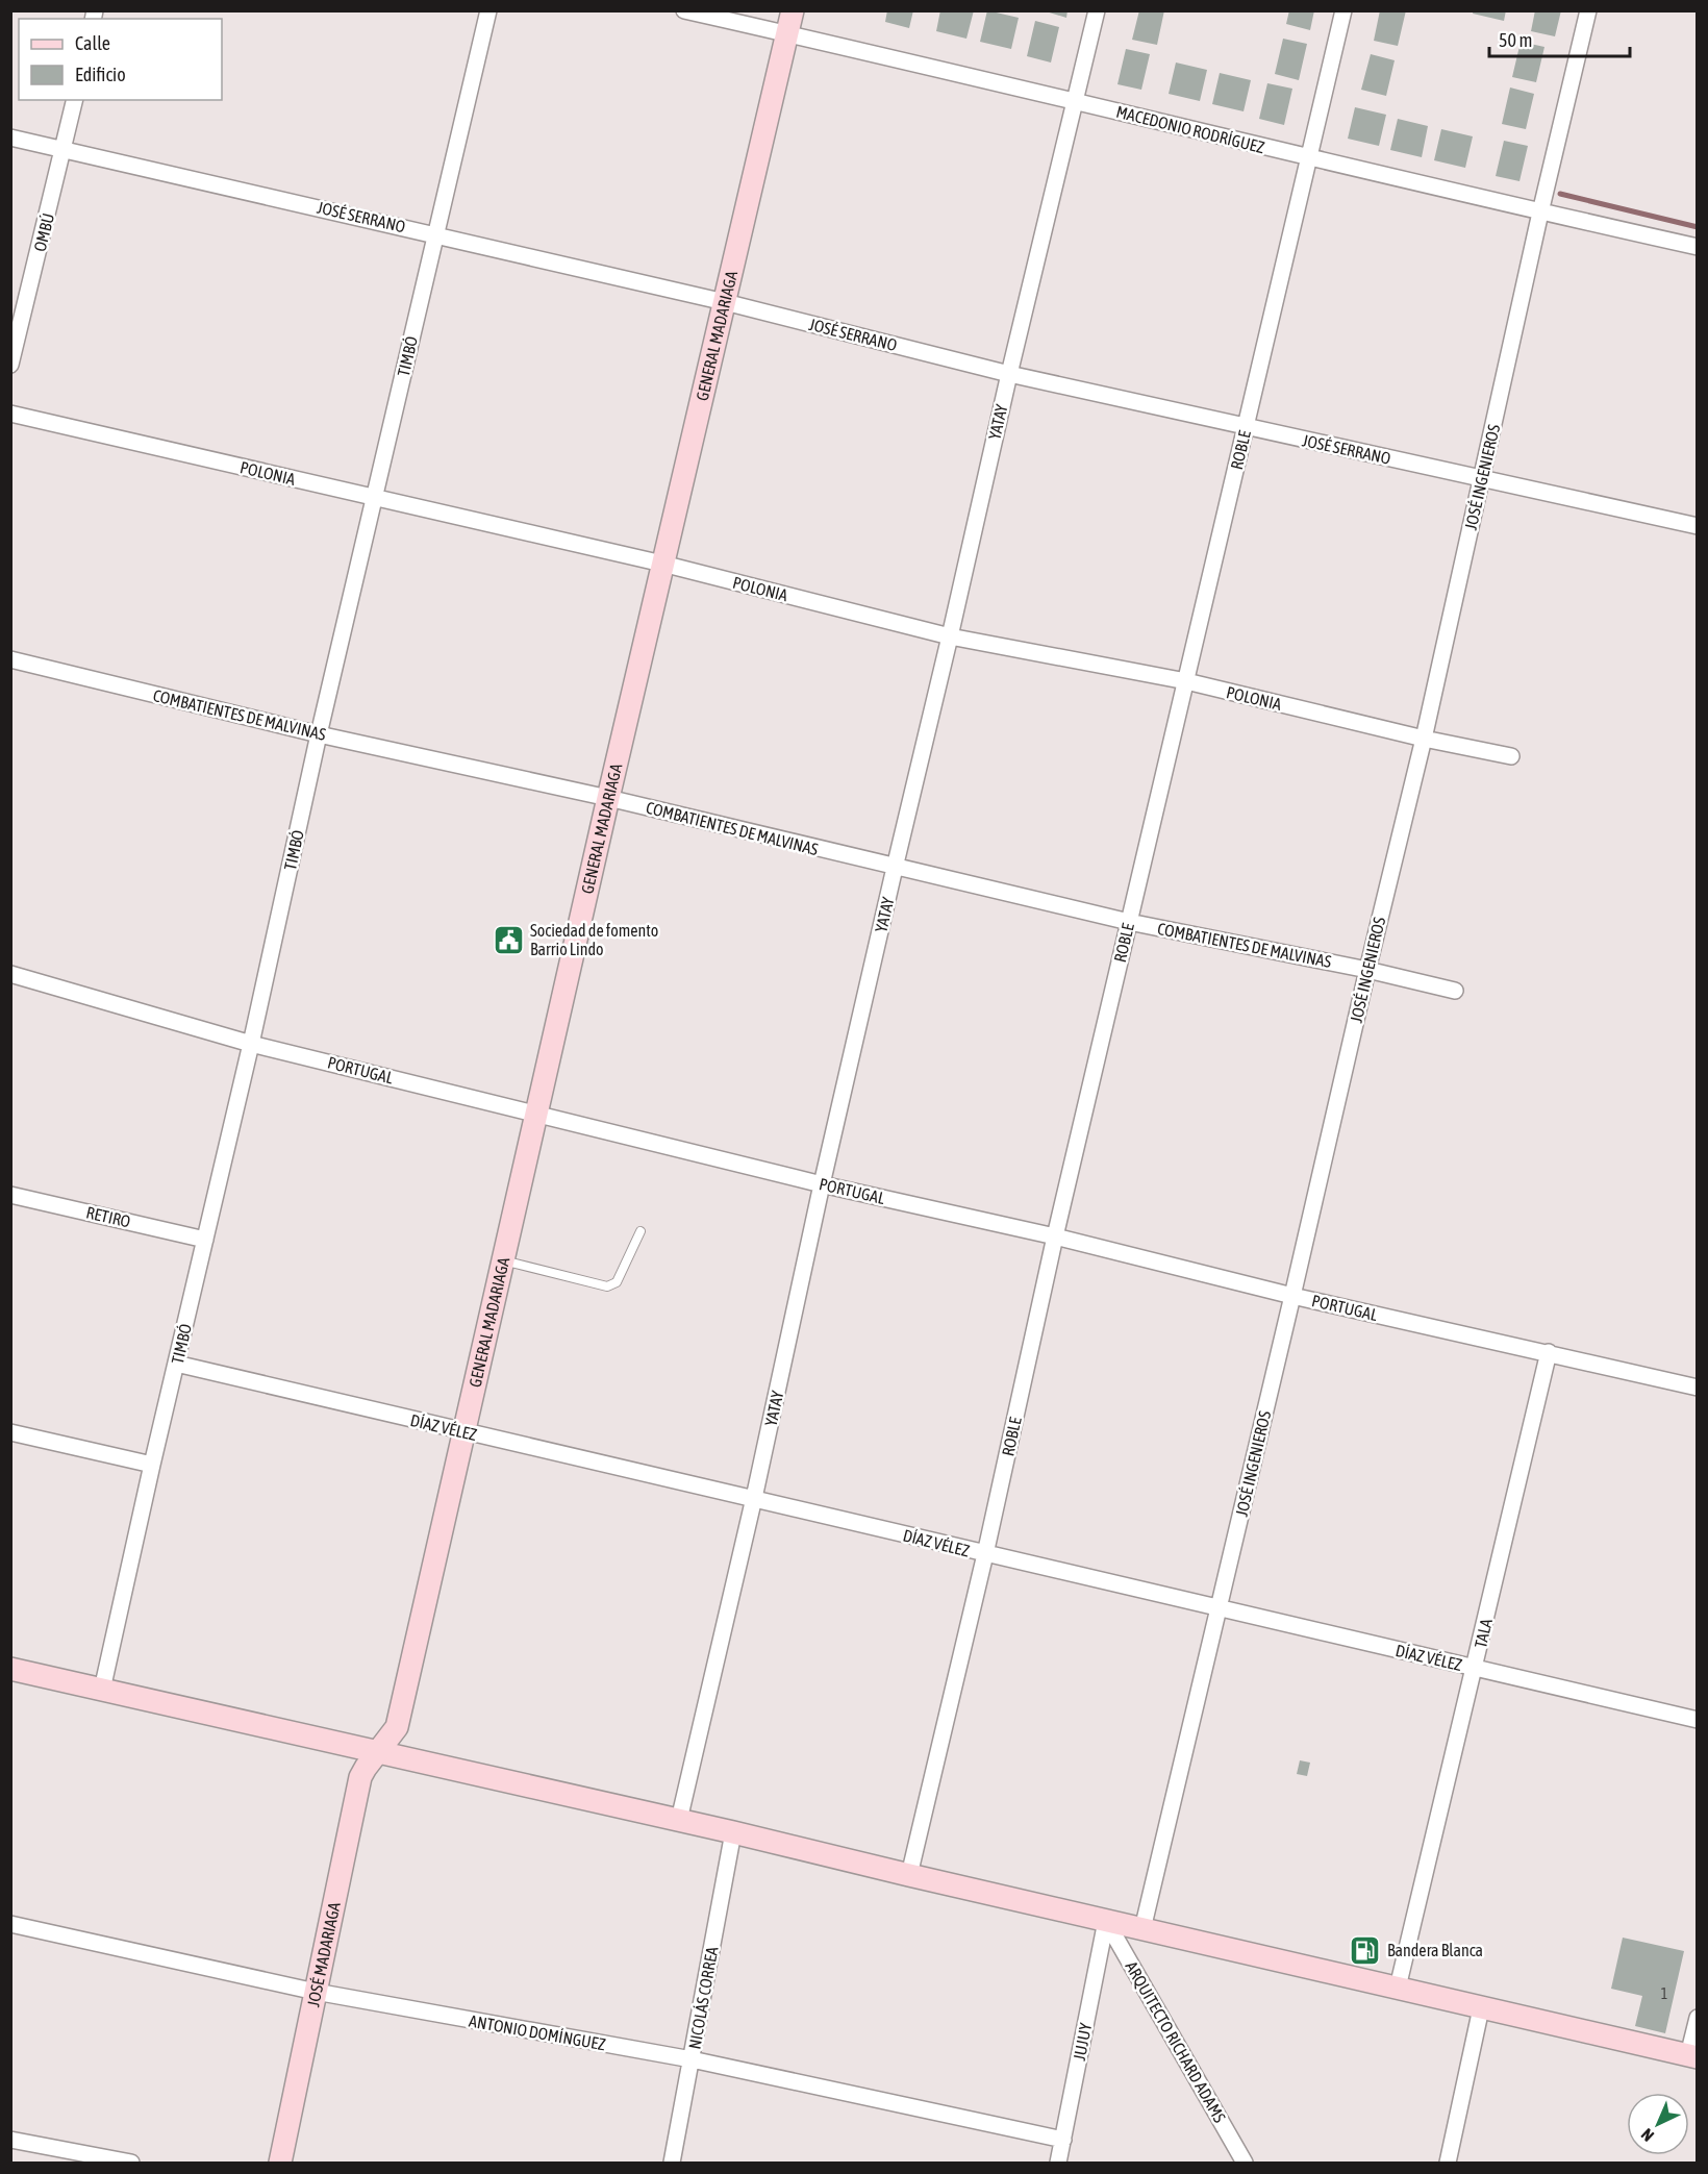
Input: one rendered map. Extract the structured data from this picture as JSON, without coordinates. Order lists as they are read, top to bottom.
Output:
{
  "streets": {
    "street": [
      "MACEDONIO RODRÍGUEZ",
      "JOSÉ SERRANO",
      "OMBÚ",
      "GENERAL MADARIAGA",
      "TIMBÓ",
      "YATAY",
      "ROBLE",
      "POLONIA",
      "JOSÉ INGENIEROS",
      "COMBATIENTES DE MALVINAS",
      "PORTUGAL",
      "RETIRO",
      "DÍAZ VÉLEZ",
      "TALA",
      "JOSÉ MADARIAGA",
      "NICOLÁS CORREA",
      "ANTONIO DOMÍNGUEZ",
      "JUJUY",
      "ARQUITECTO RICHARD ADAMS"
    ]
  },
  "crossings": [
    ["MACEDONIO RODRÍGUEZ", "GENERAL MADARIAGA"],
    ["MACEDONIO RODRÍGUEZ", "YATAY"],
    ["MACEDONIO RODRÍGUEZ", "ROBLE"],
    ["MACEDONIO RODRÍGUEZ", "JOSÉ INGENIEROS"],
    ["JOSÉ SERRANO", "OMBÚ"],
    ["JOSÉ SERRANO", "GENERAL MADARIAGA"],
    ["JOSÉ SERRANO", "TIMBÓ"],
    ["JOSÉ SERRANO", "YATAY"],
    ["JOSÉ SERRANO", "ROBLE"],
    ["JOSÉ SERRANO", "JOSÉ INGENIEROS"],
    ["GENERAL MADARIAGA", "POLONIA"],
    ["GENERAL MADARIAGA", "COMBATIENTES DE MALVINAS"],
    ["GENERAL MADARIAGA", "PORTUGAL"],
    ["GENERAL MADARIAGA", "DÍAZ VÉLEZ"],
    ["GENERAL MADARIAGA", "JOSÉ MADARIAGA"],
    ["TIMBÓ", "POLONIA"],
    ["TIMBÓ", "COMBATIENTES DE MALVINAS"],
    ["TIMBÓ", "PORTUGAL"],
    ["TIMBÓ", "RETIRO"],
    ["TIMBÓ", "DÍAZ VÉLEZ"],
    ["YATAY", "POLONIA"],
    ["YATAY", "COMBATIENTES DE MALVINAS"],
    ["YATAY", "PORTUGAL"],
    ["YATAY", "DÍAZ VÉLEZ"],
    ["ROBLE", "POLONIA"],
    ["ROBLE", "COMBATIENTES DE MALVINAS"],
    ["ROBLE", "PORTUGAL"],
    ["ROBLE", "DÍAZ VÉLEZ"],
    ["POLONIA", "JOSÉ INGENIEROS"],
    ["JOSÉ INGENIEROS", "COMBATIENTES DE MALVINAS"],
    ["JOSÉ INGENIEROS", "PORTUGAL"],
    ["JOSÉ INGENIEROS", "DÍAZ VÉLEZ"],
    ["PORTUGAL", "TALA"],
    ["DÍAZ VÉLEZ", "TALA"],
    ["JOSÉ MADARIAGA", "ANTONIO DOMÍNGUEZ"],
    ["NICOLÁS CORREA", "ANTONIO DOMÍNGUEZ"],
    ["ANTONIO DOMÍNGUEZ", "JUJUY"],
    ["JUJUY", "ARQUITECTO RICHARD ADAMS"]
  ],
  "places": {
    "public building": ["Sociedad de fomento Barrio Lindo"],
    "fuel station": ["Bandera Blanca"]
  },
  "house_numbers": ["1"],
  "legend": ["Calle", "Edificio"],
  "scale_bar": "50 m",
  "north": "bottom left"
}
